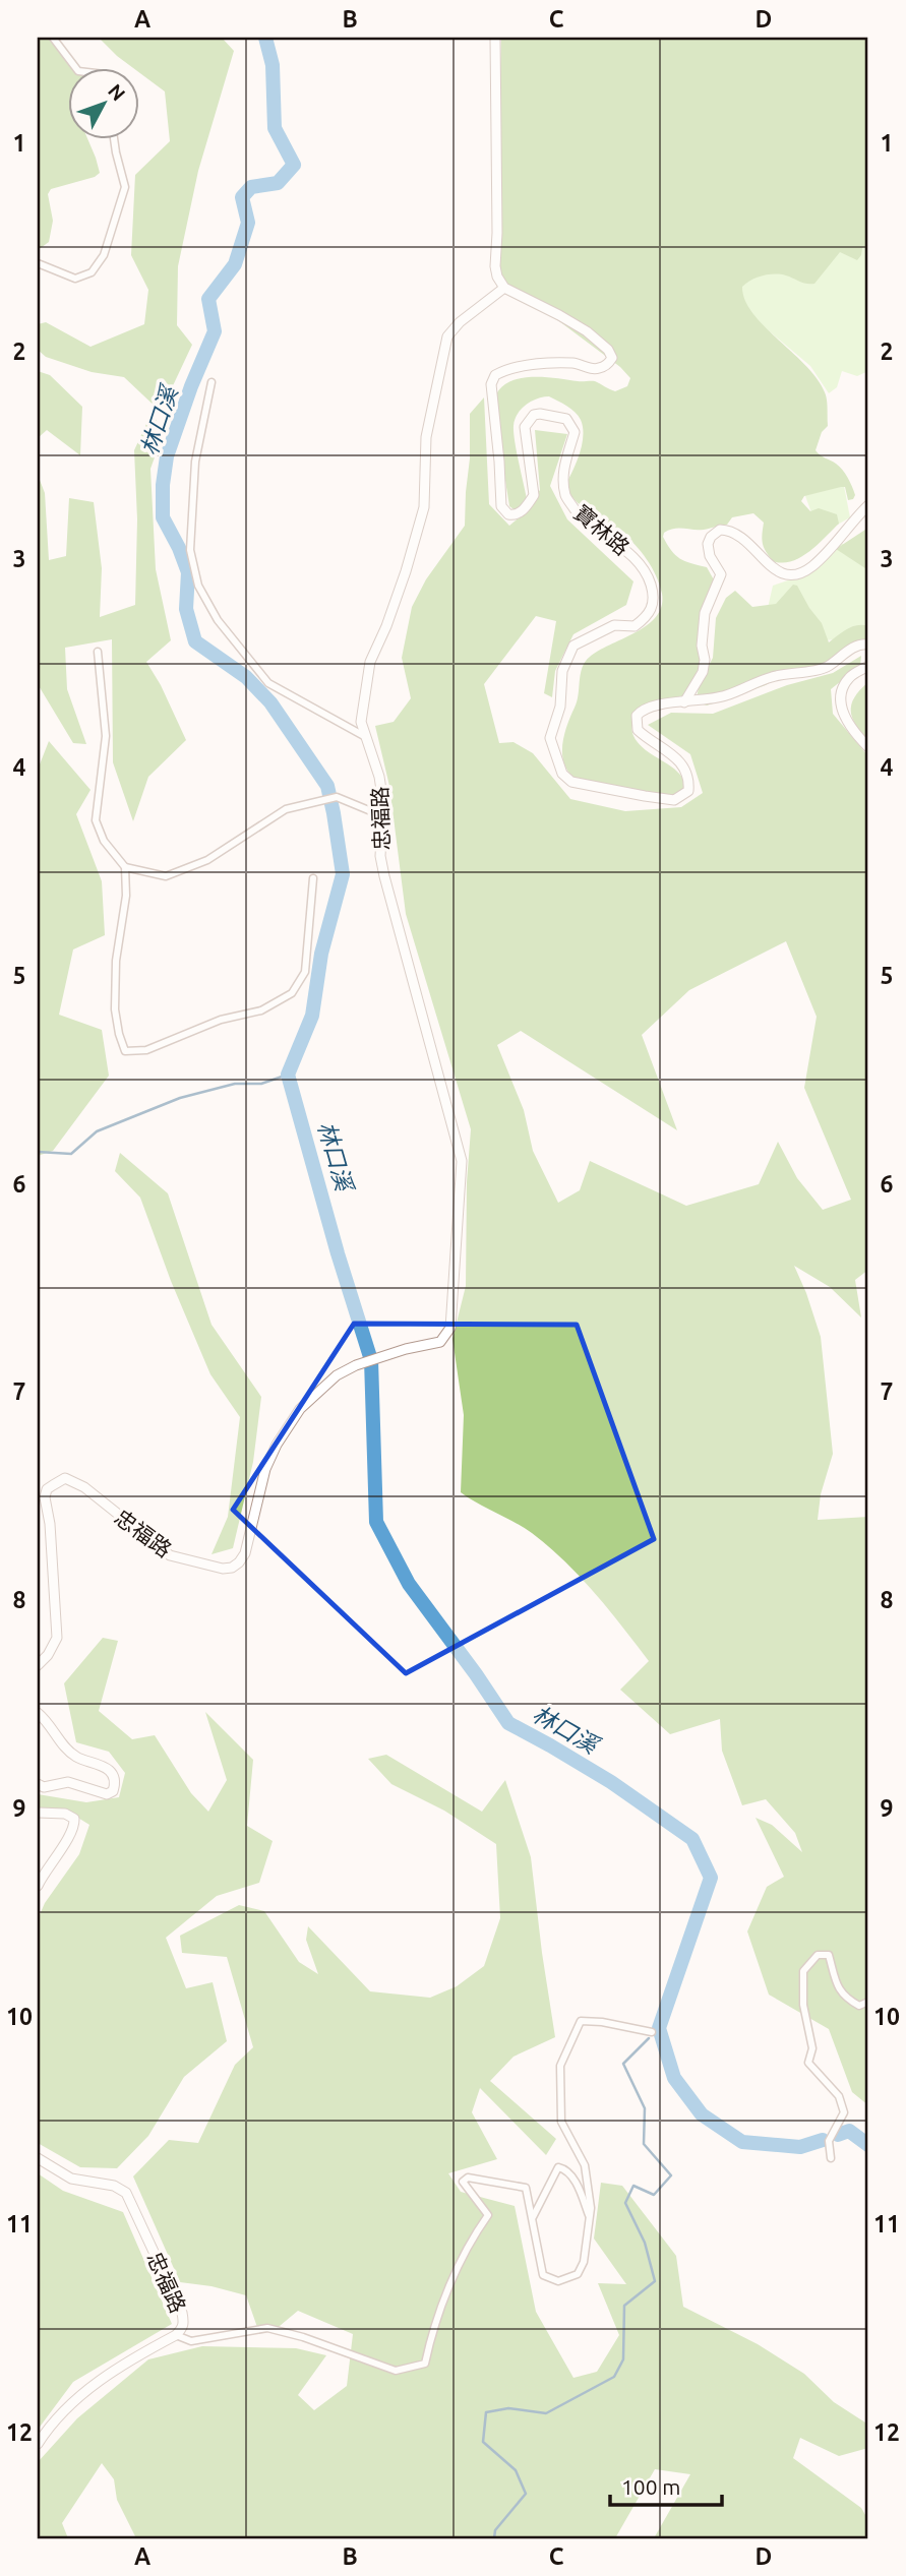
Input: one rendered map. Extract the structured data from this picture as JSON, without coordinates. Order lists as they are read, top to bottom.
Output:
{
  "streets": {
    "street": ["寶林路", "忠福路"]
  },
  "crossings": [
    ["寶林路", "忠福路"]
  ],
  "water": ["林口溪"],
  "scale_bar": "100 m",
  "north": "top right",
  "grid": {
    "columns": [
      "A",
      "B",
      "C",
      "D"
    ],
    "rows": [
      "1",
      "2",
      "3",
      "4",
      "5",
      "6",
      "7",
      "8",
      "9",
      "10",
      "11",
      "12"
    ]
  }
}
